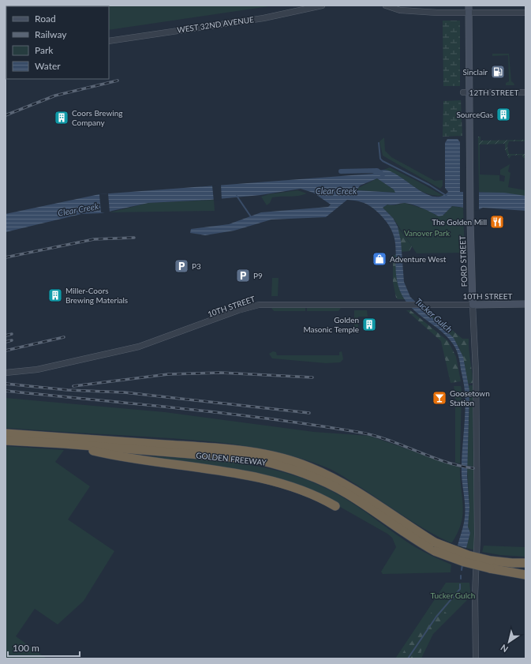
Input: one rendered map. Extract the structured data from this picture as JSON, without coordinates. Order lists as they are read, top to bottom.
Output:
{
  "streets": {
    "highway": ["GOLDEN FREEWAY"],
    "main road": ["FORD STREET", "10TH STREET"],
    "street": ["WEST 32ND AVENUE", "12TH STREET"]
  },
  "crossings": [
    ["12TH STREET", "FORD STREET"],
    ["FORD STREET", "10TH STREET"]
  ],
  "water": ["Clear Creek", "Tucker Gulch"],
  "parks": ["Vanover Park", "Tucker Gulch"],
  "places": {
    "fuel station": ["Sinclair"],
    "building": [
      "SourceGas",
      "Coors Brewing Company",
      "Miller-Coors Brewing Materials",
      "Golden Masonic Temple"
    ],
    "restaurant": ["The Golden Mill"],
    "shop": ["Adventure West"],
    "parking": ["P3", "P9"],
    "bar": ["Goosetown Station"]
  },
  "legend": [
    "Road",
    "Railway",
    "Park",
    "Water"
  ],
  "scale_bar": "100 m",
  "north": "bottom left"
}
